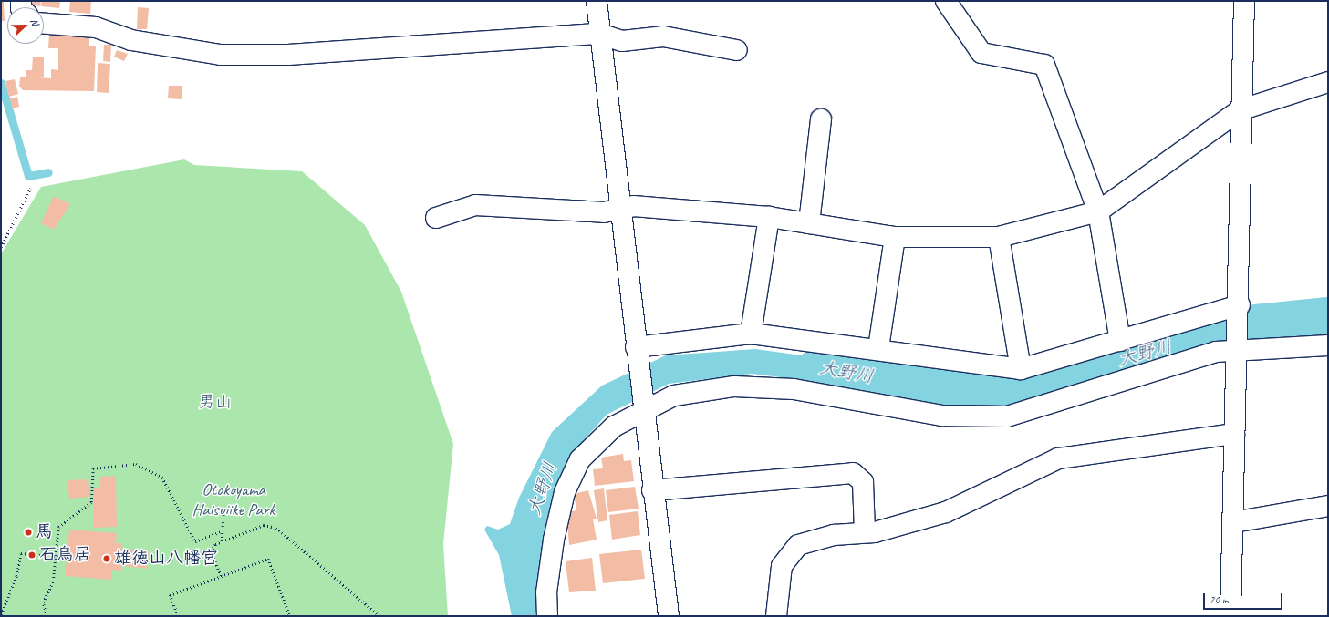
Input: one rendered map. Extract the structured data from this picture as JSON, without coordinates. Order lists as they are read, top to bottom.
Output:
{
  "water": ["大野川"],
  "parks": ["男山", "Otokoyama Haisuiike Park"],
  "places": ["馬", "石鳥居", "雄徳山八幡宮"],
  "scale_bar": "20 m",
  "north": "right"
}
